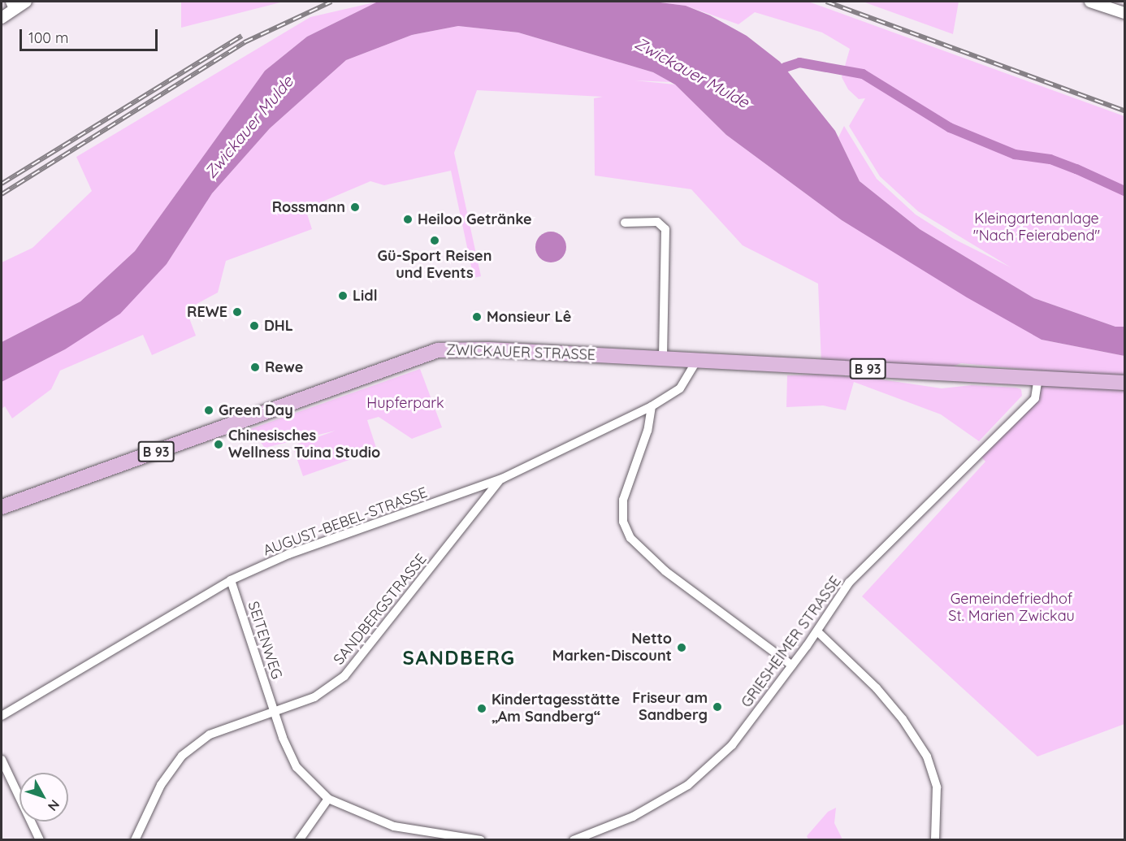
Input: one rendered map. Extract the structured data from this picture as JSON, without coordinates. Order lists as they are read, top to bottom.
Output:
{
  "streets": {
    "main road": ["ZWICKAUER STRASSE", "B 93"],
    "street": [
      "AUGUST-BEBEL-STRASSE",
      "SANDBERGSTRASSE",
      "SEITENWEG",
      "GRIESHEIMER STRASSE"
    ]
  },
  "crossings": [
    ["ZWICKAUER STRASSE", "B 93"],
    ["ZWICKAUER STRASSE", "AUGUST-BEBEL-STRASSE"],
    ["ZWICKAUER STRASSE", "GRIESHEIMER STRASSE"],
    ["B 93", "GRIESHEIMER STRASSE"],
    ["AUGUST-BEBEL-STRASSE", "SANDBERGSTRASSE"],
    ["AUGUST-BEBEL-STRASSE", "SEITENWEG"],
    ["SANDBERGSTRASSE", "SEITENWEG"]
  ],
  "districts": ["SANDBERG"],
  "water": ["Zwickauer Mulde"],
  "parks": ["Kleingartenanlage \"Nach Feierabend\"", "Hupferpark", "Gemeindefriedhof St. Marien Zwickau"],
  "places": [
    "Rossmann",
    "Heiloo Getränke",
    "Gü-Sport Reisen und Events",
    "Lidl",
    "REWE",
    "Monsieur Lê",
    "DHL",
    "Rewe",
    "Green Day",
    "Chinesisches Wellness Tuina Studio",
    "Netto Marken-Discount",
    "Friseur am Sandberg",
    "Kindertagesstätte „Am Sandberg“"
  ],
  "scale_bar": "100 m",
  "north": "bottom right"
}
